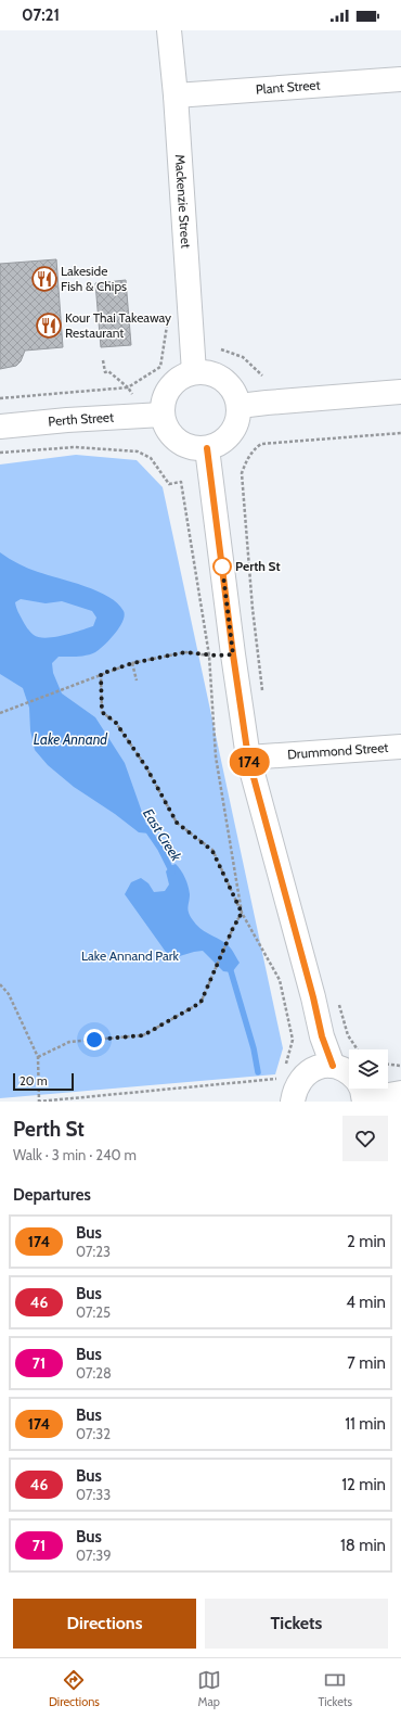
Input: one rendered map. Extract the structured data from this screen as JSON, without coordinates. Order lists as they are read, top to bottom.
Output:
{
  "streets": {
    "main road": [
      "Plant Street",
      "Mackenzie Street",
      "Perth Street",
      "Drummond Street"
    ]
  },
  "crossings": [
    ["Plant Street", "Mackenzie Street"],
    ["Mackenzie Street", "Perth Street"]
  ],
  "water": ["Lake Annand", "East Creek"],
  "parks": ["Lake Annand Park"],
  "places": {
    "restaurant": ["Lakeside Fish & Chips", "Kour Thai Takeaway Restaurant"],
    "other": ["Perth St"]
  },
  "lines": ["bus line 174"],
  "scale_bar": "20 m",
  "page": {
    "status": "07:21",
    "on_map": "174",
    "scale": "20 m",
    "heading": [
      ["Perth St", "Walk · 3 min · 240 m"],
      "Departures"
    ],
    "list": [
      {
        "mark": "174",
        "name": "Bus",
        "note": "07:23",
        "value": "2 min"
      },
      {
        "mark": "46",
        "name": "Bus",
        "note": "07:25",
        "value": "4 min"
      },
      {
        "mark": "71",
        "name": "Bus",
        "note": "07:28",
        "value": "7 min"
      },
      {
        "mark": "174",
        "name": "Bus",
        "note": "07:32",
        "value": "11 min"
      },
      {
        "mark": "46",
        "name": "Bus",
        "note": "07:33",
        "value": "12 min"
      },
      {
        "mark": "71",
        "name": "Bus",
        "note": "07:39",
        "value": "18 min"
      }
    ],
    "buttons": ["Directions", "Tickets"],
    "tabs": ["Directions", "Map", "Tickets"]
  }
}
